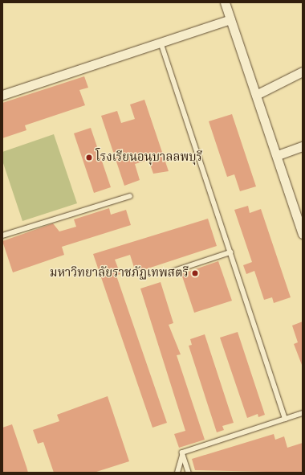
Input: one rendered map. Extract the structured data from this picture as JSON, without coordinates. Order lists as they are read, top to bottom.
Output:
{
  "places": ["โรงเรียนอนุบาลลพบุรี", "มหาวิทยาลัยราชภัฏเทพสตรี"]
}
